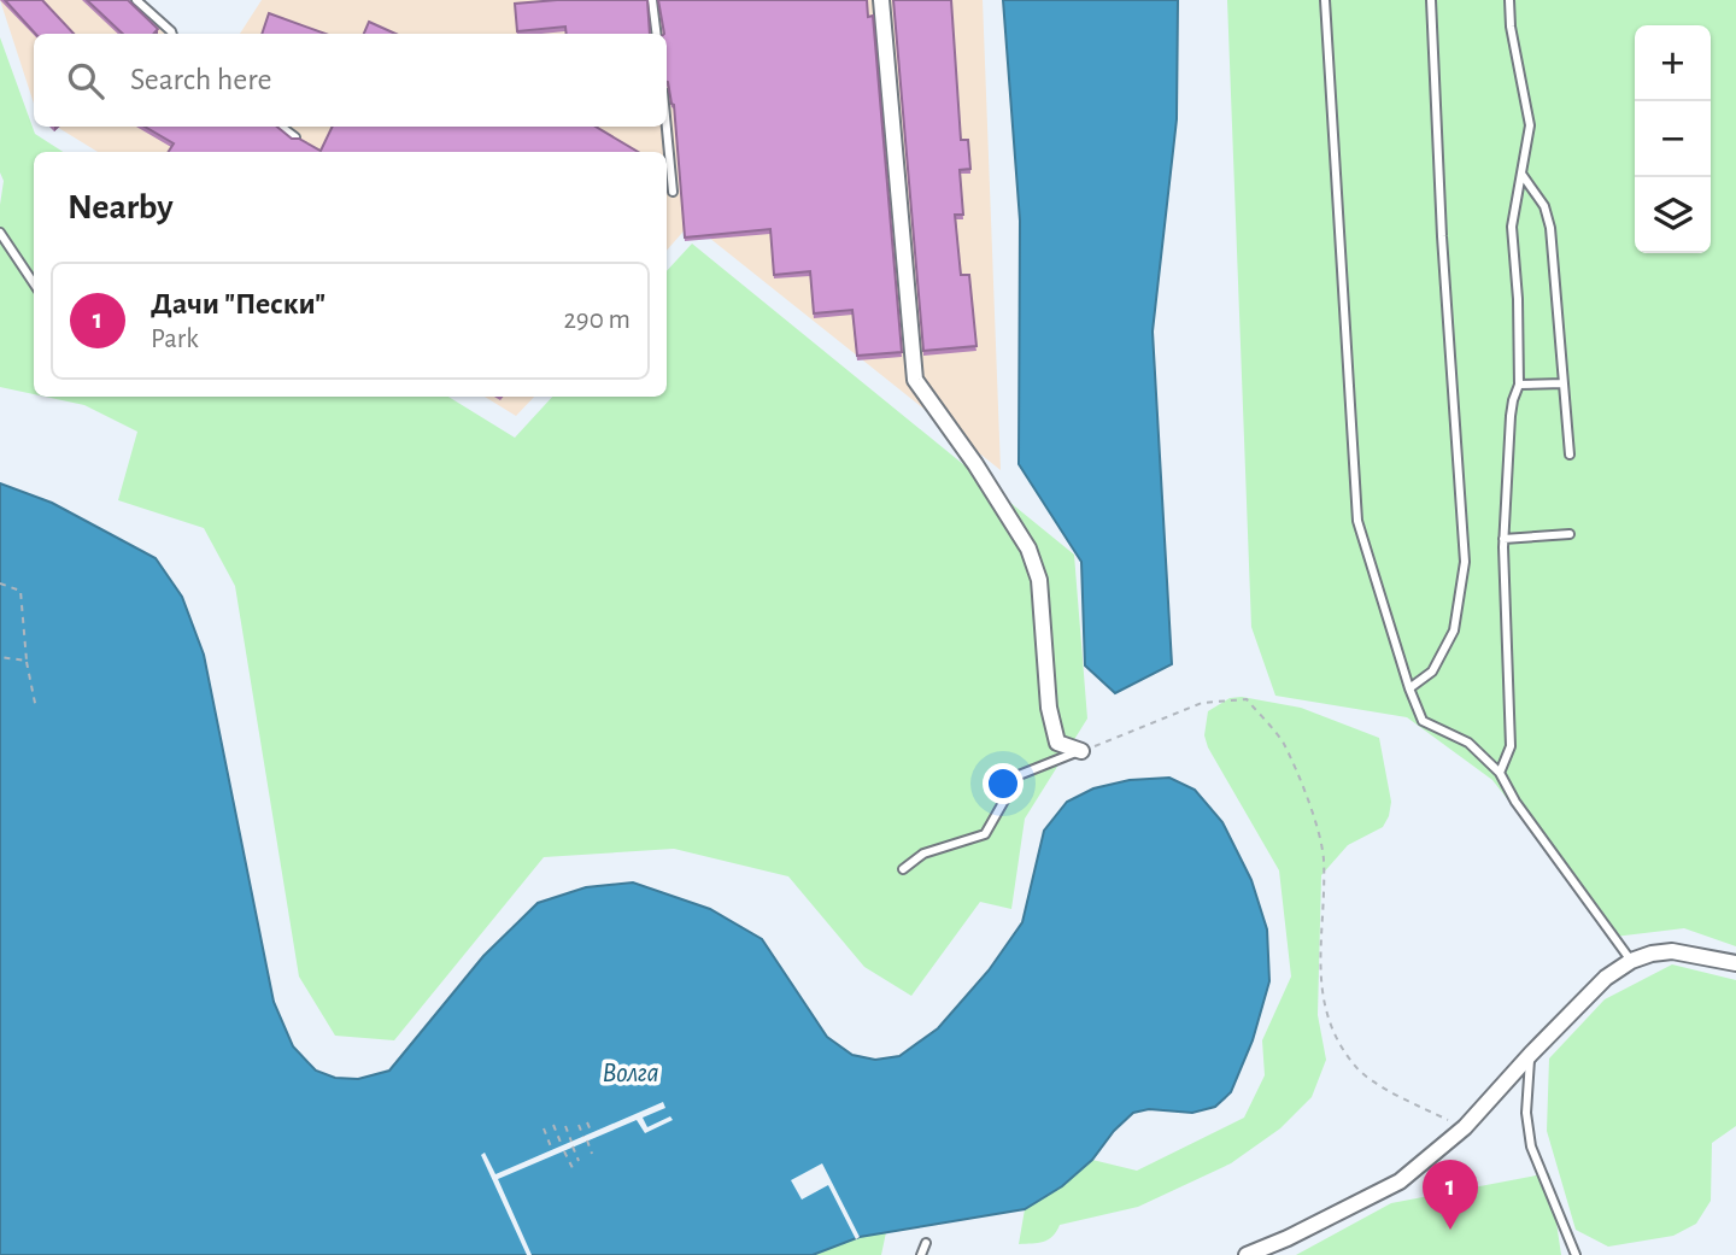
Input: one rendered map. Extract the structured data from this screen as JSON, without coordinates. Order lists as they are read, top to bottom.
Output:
{
  "water": ["Волга"],
  "page": {
    "map_buttons": ["+", "−"],
    "search": "Search here",
    "heading": "Nearby",
    "list": [
      {
        "mark": "1",
        "name": "Дачи \"Пески\"",
        "note": "Park",
        "value": "290 m"
      }
    ],
    "pins": "1"
  }
}
